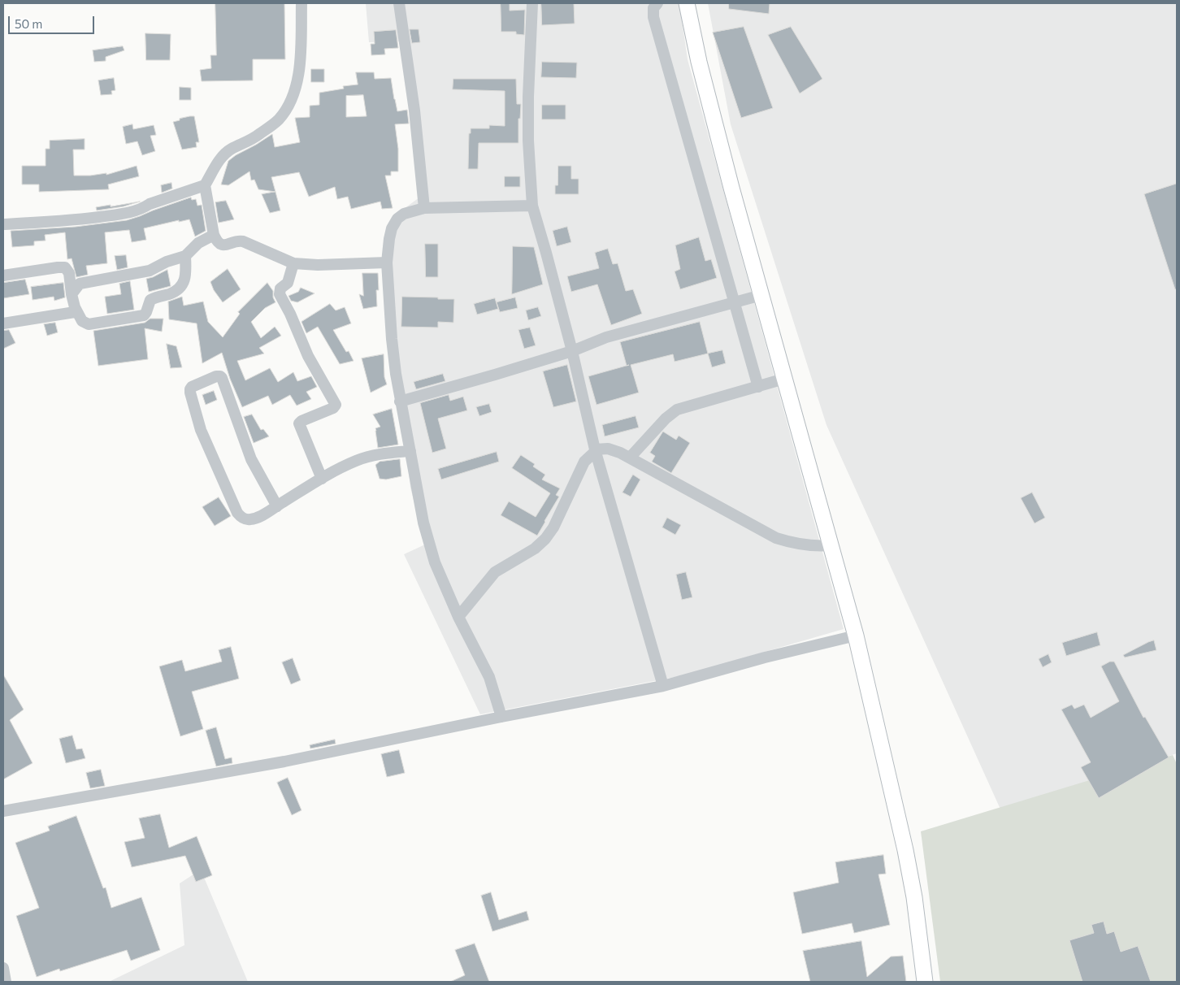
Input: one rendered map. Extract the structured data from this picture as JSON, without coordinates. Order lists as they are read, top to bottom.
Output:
{
  "scale_bar": "50 m"
}
